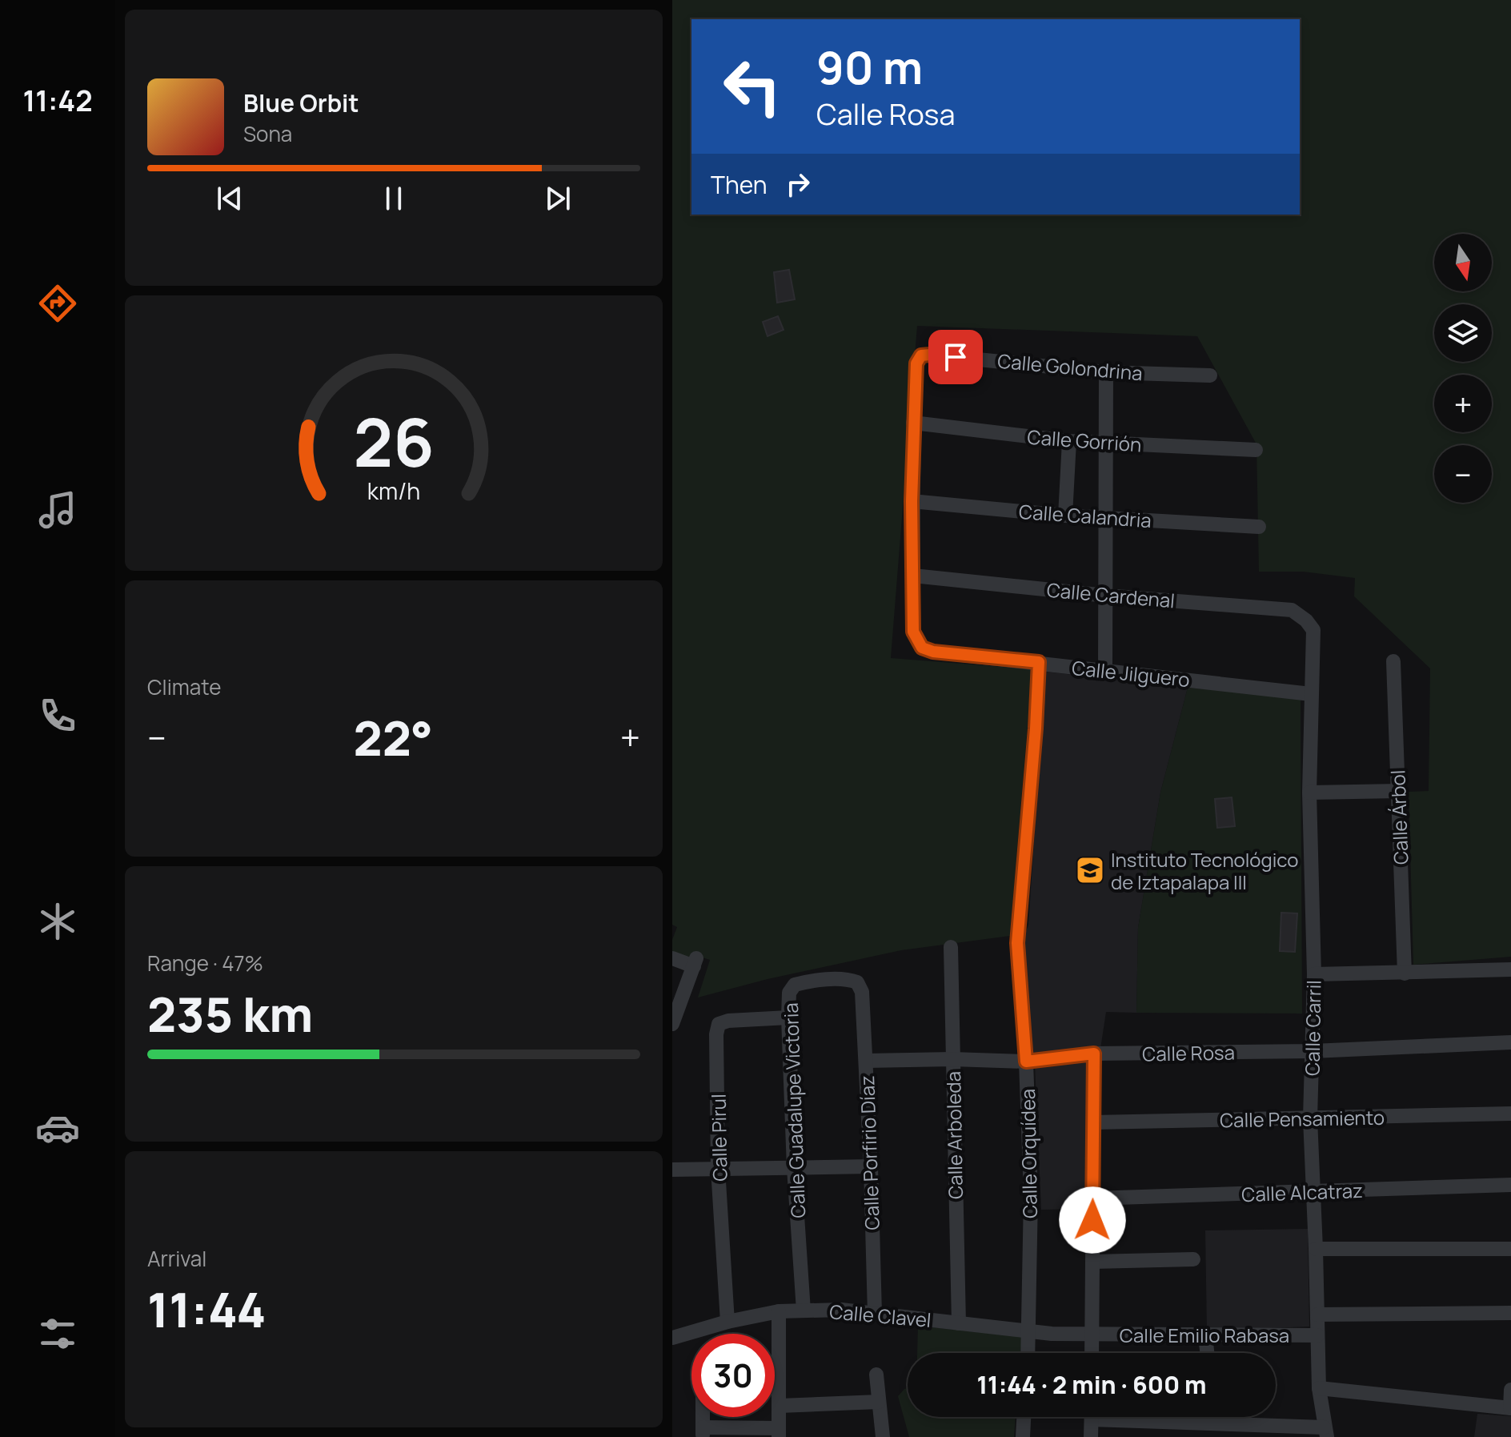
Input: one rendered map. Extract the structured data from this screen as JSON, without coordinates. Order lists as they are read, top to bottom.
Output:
{
  "streets": {
    "street": [
      "Calle Golondrina",
      "Calle Gorrión",
      "Calle Calandria",
      "Calle Cardenal",
      "Calle Jilguero",
      "Calle Árbol",
      "Calle Carril",
      "Calle Rosa",
      "Calle Guadalupe Victoria",
      "Calle Pensamiento",
      "Calle Arboleda",
      "Calle Pirul",
      "Calle Porfirio Díaz",
      "Calle Orquídea",
      "Calle Alcatraz",
      "Calle Clavel",
      "Calle Emilio Rabasa"
    ]
  },
  "crossings": [
    ["Calle Golondrina", "Calle Gorrión"],
    ["Calle Cardenal", "Calle Jilguero"],
    ["Calle Cardenal", "Calle Carril"],
    ["Calle Jilguero", "Calle Carril"],
    ["Calle Jilguero", "Calle Orquídea"],
    ["Calle Carril", "Calle Rosa"],
    ["Calle Carril", "Calle Pensamiento"],
    ["Calle Carril", "Calle Alcatraz"],
    ["Calle Carril", "Calle Emilio Rabasa"],
    ["Calle Rosa", "Calle Arboleda"],
    ["Calle Rosa", "Calle Porfirio Díaz"],
    ["Calle Rosa", "Calle Orquídea"],
    ["Calle Guadalupe Victoria", "Calle Pirul"],
    ["Calle Guadalupe Victoria", "Calle Porfirio Díaz"],
    ["Calle Guadalupe Victoria", "Calle Clavel"],
    ["Calle Arboleda", "Calle Clavel"],
    ["Calle Pirul", "Calle Clavel"],
    ["Calle Porfirio Díaz", "Calle Clavel"],
    ["Calle Orquídea", "Calle Clavel"],
    ["Calle Clavel", "Calle Emilio Rabasa"]
  ],
  "places": {
    "school or university": ["Instituto Tecnológico de Iztapalapa III"]
  },
  "north": "bottom",
  "page": {
    "tabs": "11:42",
    "turn": ["90 m", "Calle Rosa"],
    "song": ["Blue Orbit", "Sona"],
    "then": "Then",
    "map_buttons": ["+", "−"],
    "tile": [
      "Climate",
      ["Range · 47%", "235 km"],
      ["Arrival", "11:44"]
    ],
    "heat": ["−", "22°", "+"],
    "limit": "30",
    "trip": "11:44 · 2 min · 600 m",
    "gauge": ["26", "km/h"]
  }
}
